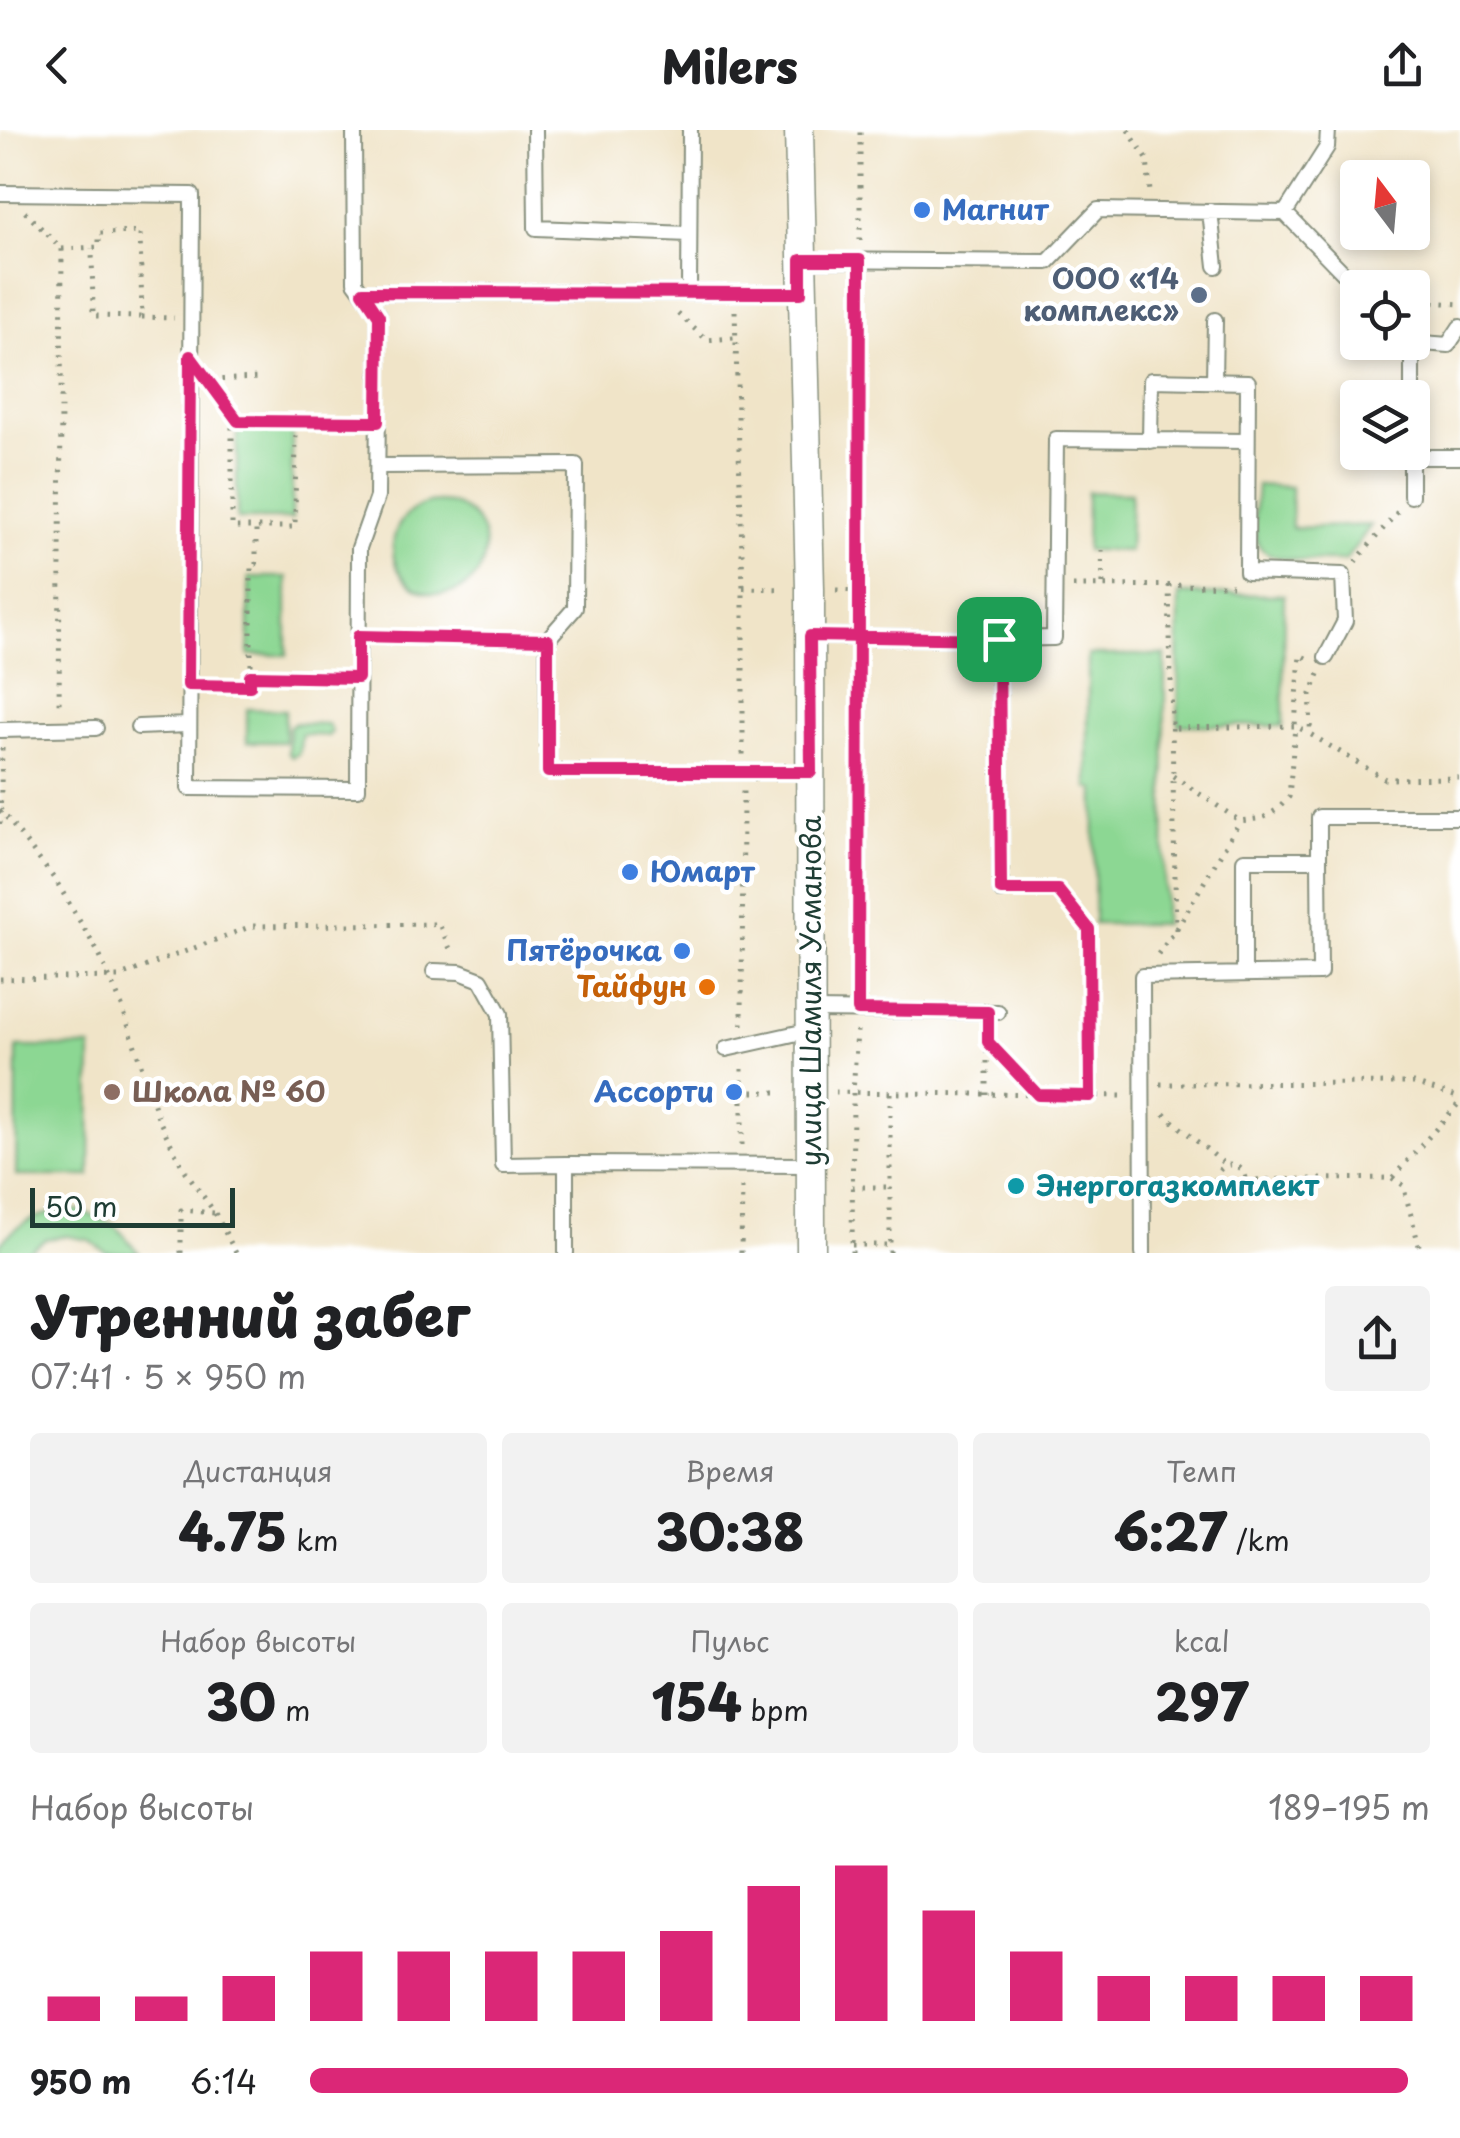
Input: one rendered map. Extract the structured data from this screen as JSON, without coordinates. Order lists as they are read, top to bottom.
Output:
{
  "streets": {
    "street": ["улица Шамиля Усманова"]
  },
  "places": [
    "Магнит",
    "ООО «14 комплекс»",
    "Юмарт",
    "Пятёрочка",
    "Тайфун",
    "Школа № 60",
    "Ассорти",
    "Энергогазкомплект"
  ],
  "scale_bar": "50 m",
  "north": "top",
  "page": {
    "header": "Milers",
    "scale": "50 m",
    "heading": ["Утренний забег", "07:41 · 5 × 950 m"],
    "stats": [
      ["Дистанция", "4.75 km"],
      ["Время", "30:38"],
      ["Темп", "6:27 /km"],
      ["Набор высоты", "30 m"],
      ["Пульс", "154 bpm"],
      ["kcal", "297"]
    ],
    "chart": ["Набор высоты", "189–195 m"],
    "list": [
      {
        "name": "950 m",
        "note": "6:14"
      }
    ]
  }
}
